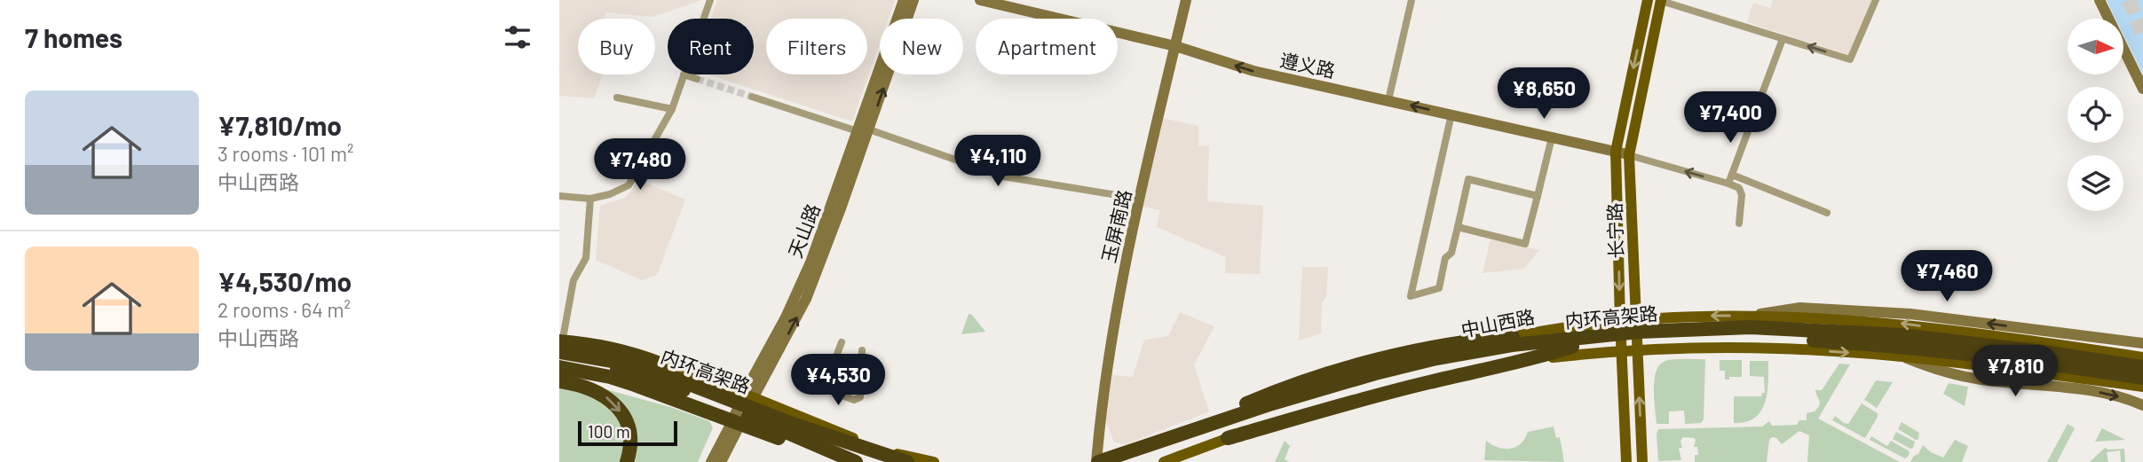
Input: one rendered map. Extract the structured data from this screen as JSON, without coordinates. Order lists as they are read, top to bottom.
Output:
{
  "streets": {
    "highway": ["内环高架路"],
    "main road": ["长宁路", "中山西路"],
    "street": ["遵义路", "玉屏南路", "天山路"]
  },
  "crossings": [
    ["遵义路", "玉屏南路"],
    ["遵义路", "长宁路"],
    ["玉屏南路", "内环高架路"],
    ["玉屏南路", "中山西路"],
    ["长宁路", "内环高架路"],
    ["长宁路", "中山西路"],
    ["内环高架路", "中山西路"]
  ],
  "one_way": ["遵义路"],
  "scale_bar": "100 m",
  "north": "right",
  "page": {
    "heading": "7 homes",
    "chip": [
      "Buy",
      "Rent",
      "Filters",
      "New",
      "Apartment"
    ],
    "price": [
      "¥8,650",
      "¥7,400",
      "¥4,110",
      "¥7,480",
      "¥7,460",
      "¥7,810",
      "¥4,530"
    ],
    "list": [
      {
        "name": "¥7,810/mo",
        "note": "3 rooms · 101 m² · 中山西路"
      },
      {
        "name": "¥4,530/mo",
        "note": "2 rooms · 64 m² · 中山西路"
      }
    ],
    "scale": "100 m"
  }
}
